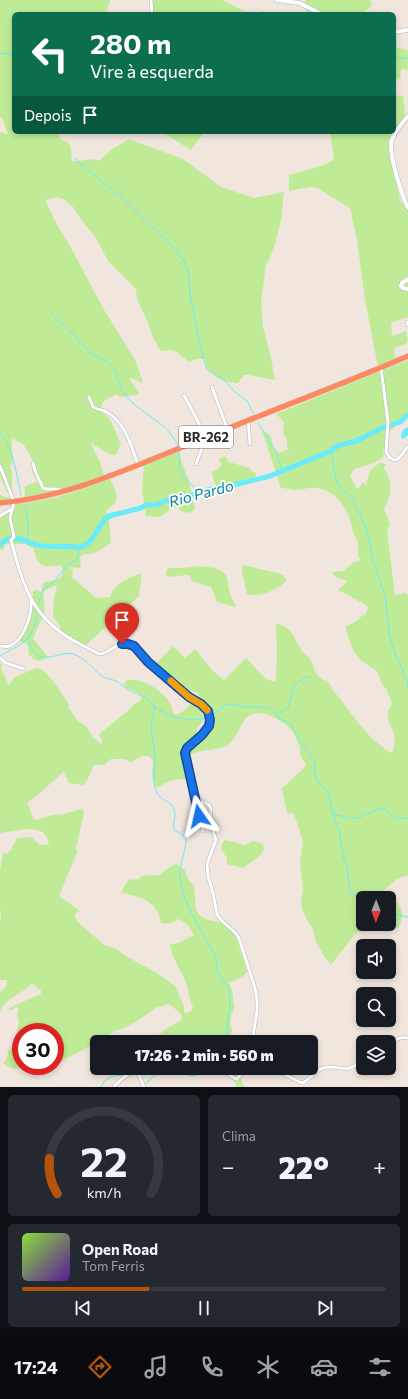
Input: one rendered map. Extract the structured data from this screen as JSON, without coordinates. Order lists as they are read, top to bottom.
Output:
{
  "streets": {
    "highway": ["BR-262"]
  },
  "water": ["Rio Pardo"],
  "north": "bottom",
  "page": {
    "turn": ["280 m", "Vire à esquerda"],
    "then": "Depois",
    "limit": "30",
    "trip": "17:26 · 2 min · 560 m",
    "tile": "Clima",
    "heat": ["−", "22°", "+"],
    "song": ["Open Road", "Tom Ferris"],
    "tabs": "17:24",
    "gauge": ["22", "km/h"]
  }
}
